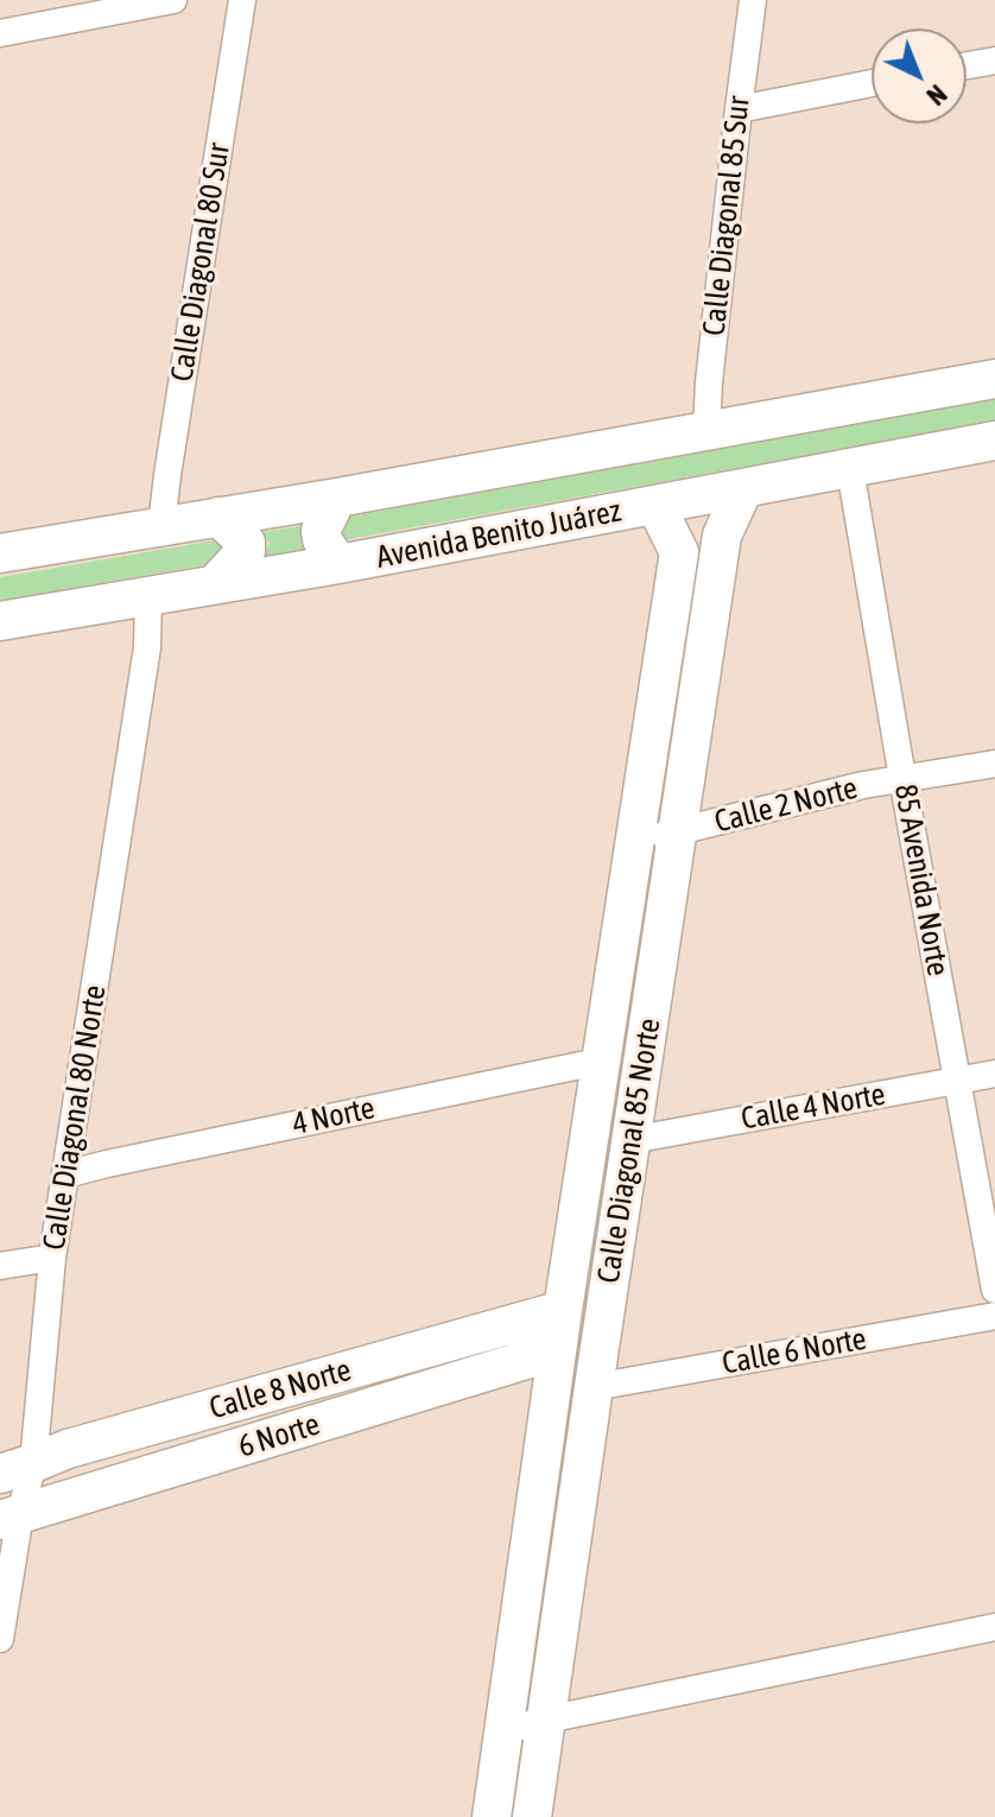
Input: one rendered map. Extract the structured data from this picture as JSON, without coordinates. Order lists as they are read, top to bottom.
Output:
{
  "streets": {
    "main road": [
      "Avenida Benito Juárez",
      "Calle Diagonal 85 Norte",
      "Calle 8 Norte",
      "6 Norte"
    ],
    "street": [
      "Calle Diagonal 85 Sur",
      "Calle Diagonal 80 Sur",
      "Calle 2 Norte",
      "85 Avenida Norte",
      "Calle 4 Norte",
      "4 Norte",
      "Calle Diagonal 80 Norte",
      "Calle 6 Norte"
    ]
  },
  "crossings": [
    ["Calle Diagonal 85 Sur", "Avenida Benito Juárez"],
    ["Calle Diagonal 80 Sur", "Avenida Benito Juárez"],
    ["Avenida Benito Juárez", "85 Avenida Norte"],
    ["Avenida Benito Juárez", "Calle Diagonal 80 Norte"],
    ["Avenida Benito Juárez", "Calle Diagonal 85 Norte"],
    ["Calle 2 Norte", "85 Avenida Norte"],
    ["Calle 2 Norte", "Calle Diagonal 85 Norte"],
    ["85 Avenida Norte", "Calle 4 Norte"],
    ["Calle 4 Norte", "Calle Diagonal 85 Norte"],
    ["4 Norte", "Calle Diagonal 80 Norte"],
    ["4 Norte", "Calle Diagonal 85 Norte"],
    ["Calle Diagonal 80 Norte", "Calle 8 Norte"],
    ["Calle Diagonal 80 Norte", "6 Norte"],
    ["Calle Diagonal 85 Norte", "Calle 6 Norte"],
    ["Calle Diagonal 85 Norte", "Calle 8 Norte"],
    ["Calle Diagonal 85 Norte", "6 Norte"]
  ],
  "north": "bottom right"
}
